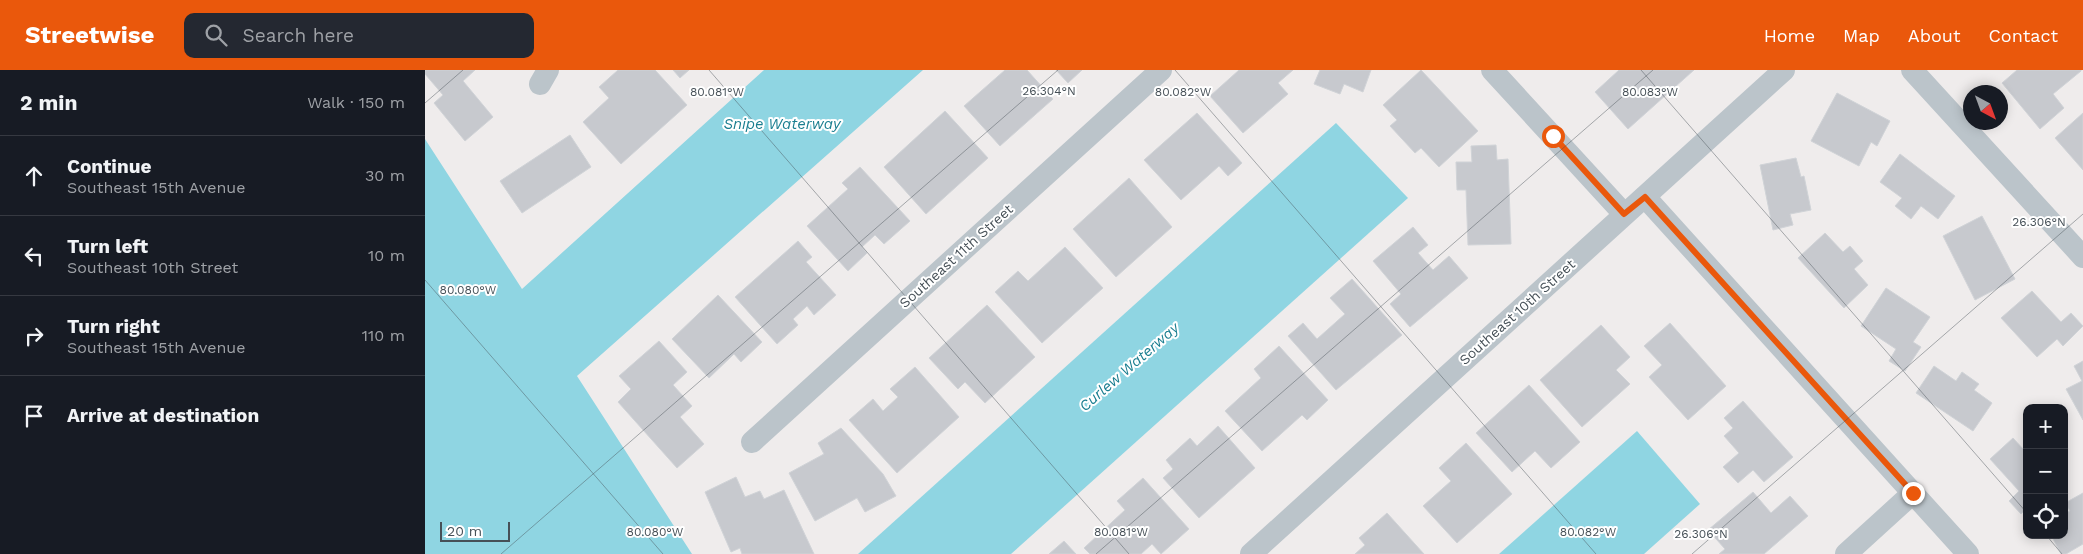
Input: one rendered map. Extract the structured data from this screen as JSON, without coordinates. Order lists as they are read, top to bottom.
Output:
{
  "streets": {
    "street": ["Southeast 11th Street", "Southeast 10th Street"]
  },
  "water": ["Snipe Waterway", "Curlew Waterway"],
  "scale_bar": "20 m",
  "north": "bottom right",
  "page": {
    "header": "Streetwise",
    "search": "Search here",
    "nav": [
      "Home",
      "Map",
      "About",
      "Contact"
    ],
    "heading": ["2 min", "Walk · 150 m"],
    "list": [
      ["Continue", "Southeast 15th Avenue", "30 m"],
      ["Turn left", "Southeast 10th Street", "10 m"],
      ["Turn right", "Southeast 15th Avenue", "110 m"],
      "Arrive at destination"
    ],
    "map_buttons": ["+", "−"],
    "scale": "20 m"
  },
  "coordinates": [
    "26.304°N",
    "80.081°W",
    "80.082°W",
    "80.083°W",
    "26.306°N",
    "80.080°W"
  ]
}
